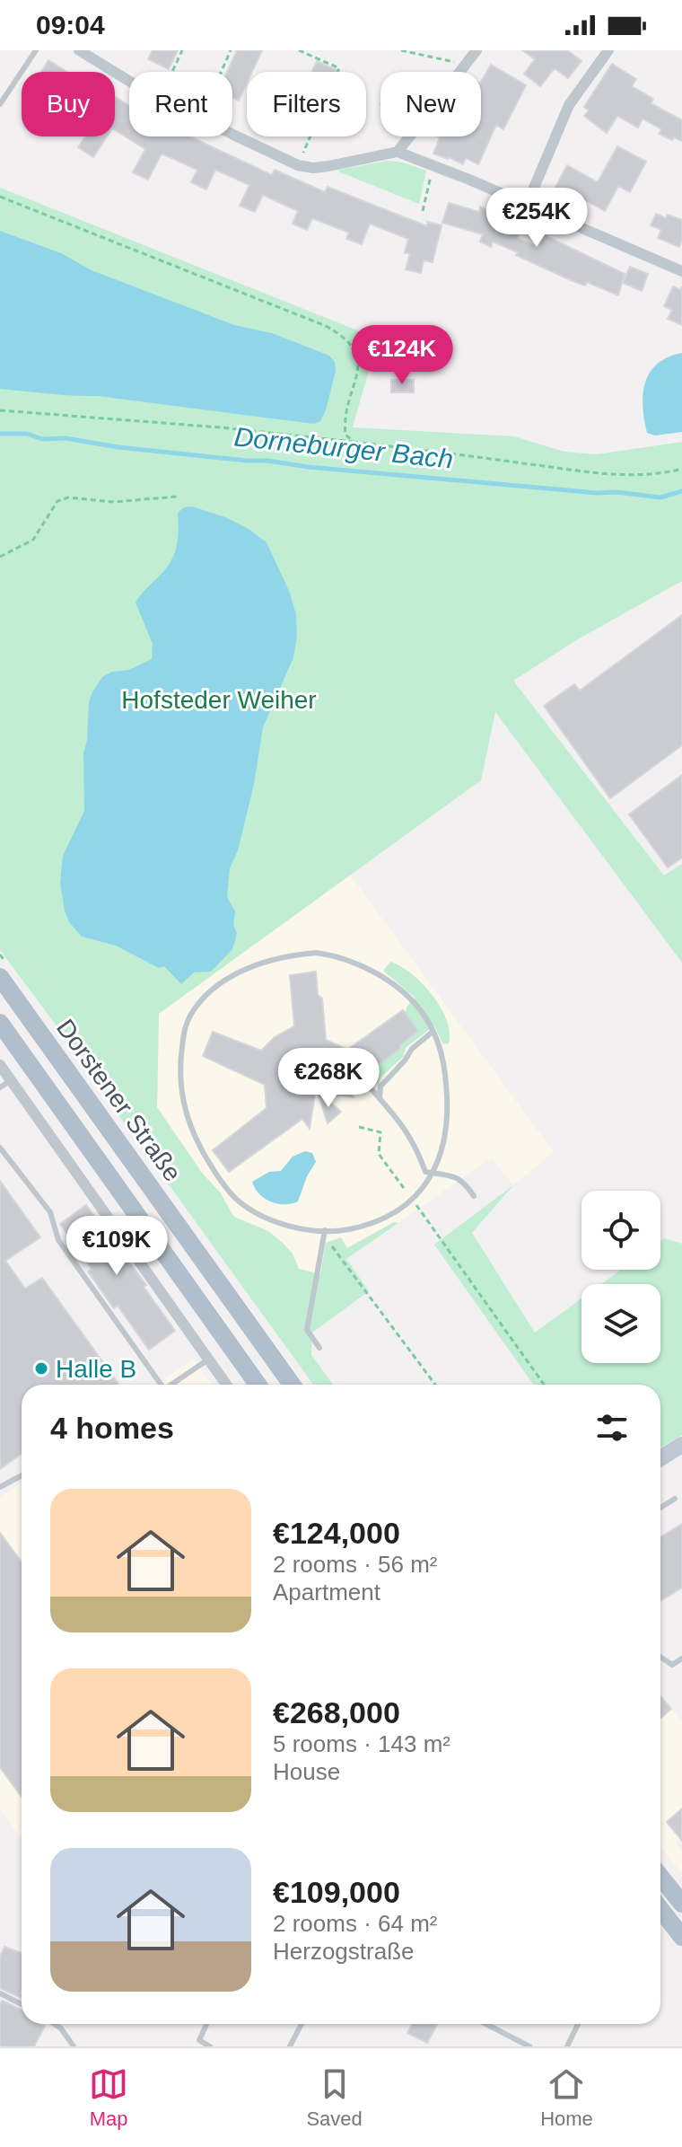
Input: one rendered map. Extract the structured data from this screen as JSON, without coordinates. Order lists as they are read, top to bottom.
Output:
{
  "streets": {
    "main road": ["Dorstener Straße"]
  },
  "water": ["Dorneburger Bach"],
  "parks": ["Hofsteder Weiher"],
  "places": ["Halle B"],
  "page": {
    "status": "09:04",
    "chip": [
      "Buy",
      "Rent",
      "Filters",
      "New"
    ],
    "price": [
      "€254K",
      "€124K",
      "€268K",
      "€109K"
    ],
    "heading": "4 homes",
    "list": [
      {
        "name": "€124,000",
        "note": "2 rooms · 56 m² · Apartment"
      },
      {
        "name": "€268,000",
        "note": "5 rooms · 143 m² · House"
      },
      {
        "name": "€109,000",
        "note": "2 rooms · 64 m² · Herzogstraße"
      }
    ],
    "tabs": ["Map", "Saved", "Home"]
  }
}
